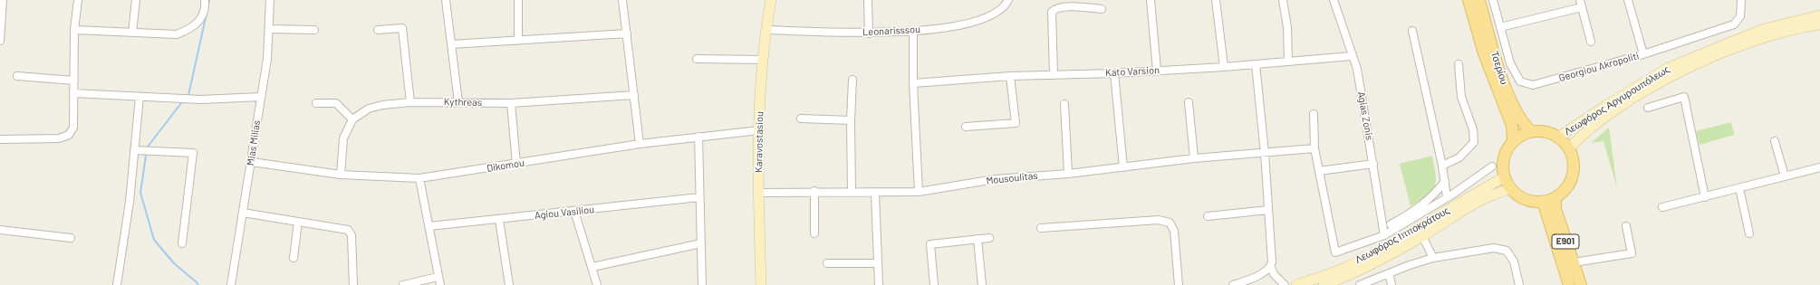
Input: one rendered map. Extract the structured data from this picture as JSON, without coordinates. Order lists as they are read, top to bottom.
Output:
{
  "streets": {
    "main road": [
      "Τσερίου",
      "Λεωφόρος Αργυρουπόλεως",
      "Karavostasiou",
      "Λεωφόρος Ιπποκράτους",
      "E901"
    ],
    "street": [
      "Leonarisssou",
      "Georgiou Akropoliti",
      "Kato Varsion",
      "Kythreas",
      "Agias Zonis",
      "Mias Milias",
      "Dikomou",
      "Mousoulitas",
      "Agiou Vasiliou"
    ]
  },
  "crossings": [
    ["Leonarisssou", "Karavostasiou"],
    ["Τσερίου", "Λεωφόρος Αργυρουπόλεως"],
    ["Τσερίου", "Λεωφόρος Ιπποκράτους"],
    ["Τσερίου", "E901"],
    ["Kato Varsion", "Agias Zonis"],
    ["Λεωφόρος Αργυρουπόλεως", "Λεωφόρος Ιπποκράτους"],
    ["Λεωφόρος Αργυρουπόλεως", "E901"],
    ["Karavostasiou", "Dikomou"],
    ["Karavostasiou", "Mousoulitas"],
    ["Mias Milias", "Dikomou"],
    ["Λεωφόρος Ιπποκράτους", "E901"]
  ]
}
